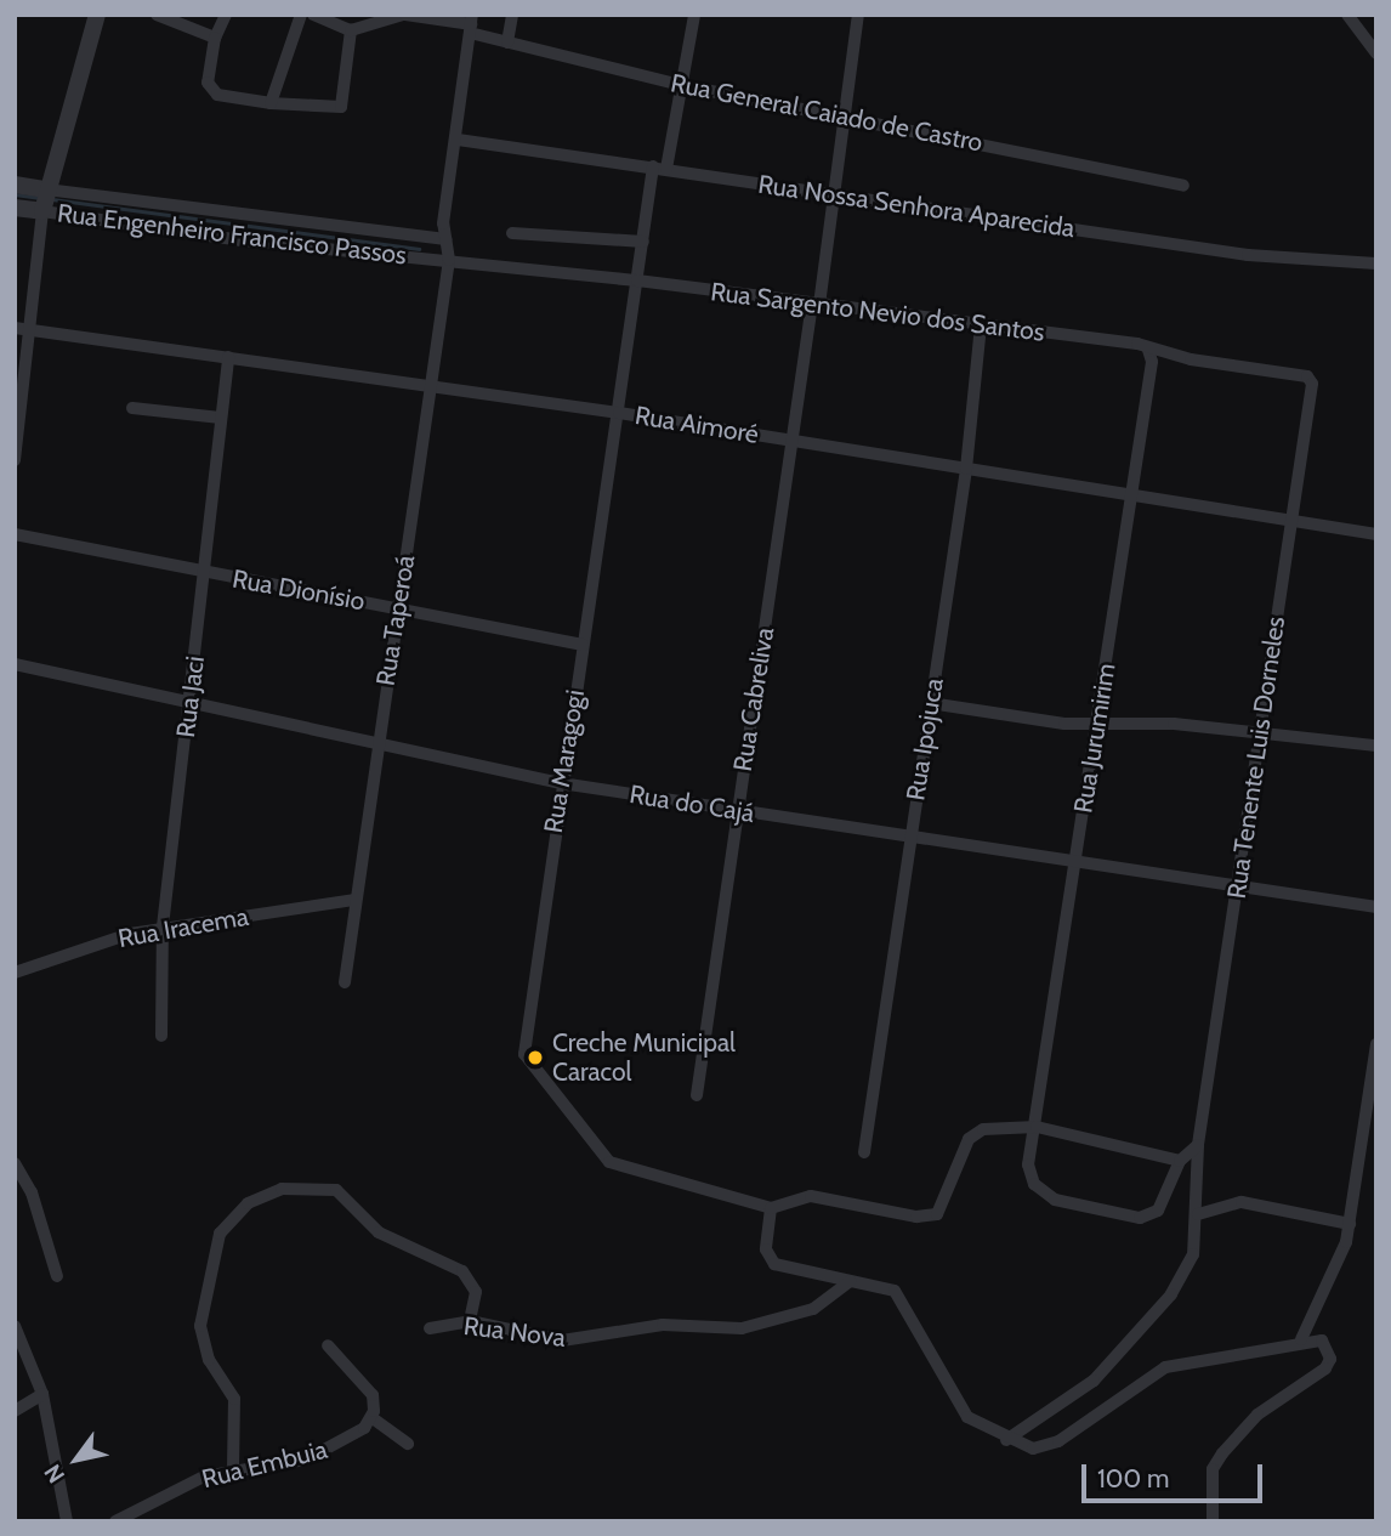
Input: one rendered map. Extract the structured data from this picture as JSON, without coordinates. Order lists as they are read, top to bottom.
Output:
{
  "streets": {
    "street": [
      "Rua General Caiado de Castro",
      "Rua Nossa Senhora Aparecida",
      "Rua Engenheiro Francisco Passos",
      "Rua Sargento Nevio dos Santos",
      "Rua Aimoré",
      "Rua Dionísio",
      "Rua Taperoá",
      "Rua Jaci",
      "Rua Cabreliva",
      "Rua Jurumirim",
      "Rua Ipojuca",
      "Rua Tenente Luis Dorneles",
      "Rua Maragogi",
      "Rua do Cajá",
      "Rua Iracema",
      "Rua Nova",
      "Rua Embuia"
    ]
  },
  "crossings": [
    ["Rua General Caiado de Castro", "Rua Taperoá"],
    ["Rua General Caiado de Castro", "Rua Cabreliva"],
    ["Rua General Caiado de Castro", "Rua Maragogi"],
    ["Rua Nossa Senhora Aparecida", "Rua Taperoá"],
    ["Rua Nossa Senhora Aparecida", "Rua Cabreliva"],
    ["Rua Nossa Senhora Aparecida", "Rua Maragogi"],
    ["Rua Engenheiro Francisco Passos", "Rua Sargento Nevio dos Santos"],
    ["Rua Engenheiro Francisco Passos", "Rua Taperoá"],
    ["Rua Sargento Nevio dos Santos", "Rua Taperoá"],
    ["Rua Sargento Nevio dos Santos", "Rua Cabreliva"],
    ["Rua Sargento Nevio dos Santos", "Rua Jurumirim"],
    ["Rua Sargento Nevio dos Santos", "Rua Ipojuca"],
    ["Rua Sargento Nevio dos Santos", "Rua Tenente Luis Dorneles"],
    ["Rua Sargento Nevio dos Santos", "Rua Maragogi"],
    ["Rua Aimoré", "Rua Taperoá"],
    ["Rua Aimoré", "Rua Jaci"],
    ["Rua Aimoré", "Rua Cabreliva"],
    ["Rua Aimoré", "Rua Jurumirim"],
    ["Rua Aimoré", "Rua Ipojuca"],
    ["Rua Aimoré", "Rua Tenente Luis Dorneles"],
    ["Rua Aimoré", "Rua Maragogi"],
    ["Rua Dionísio", "Rua Taperoá"],
    ["Rua Dionísio", "Rua Jaci"],
    ["Rua Dionísio", "Rua Maragogi"],
    ["Rua Taperoá", "Rua do Cajá"],
    ["Rua Taperoá", "Rua Iracema"],
    ["Rua Jaci", "Rua do Cajá"],
    ["Rua Jaci", "Rua Iracema"],
    ["Rua Cabreliva", "Rua do Cajá"],
    ["Rua Jurumirim", "Rua do Cajá"],
    ["Rua Ipojuca", "Rua do Cajá"],
    ["Rua Tenente Luis Dorneles", "Rua do Cajá"],
    ["Rua Maragogi", "Rua do Cajá"]
  ],
  "places": ["Creche Municipal Caracol"],
  "scale_bar": "100 m",
  "north": "bottom left"
}
